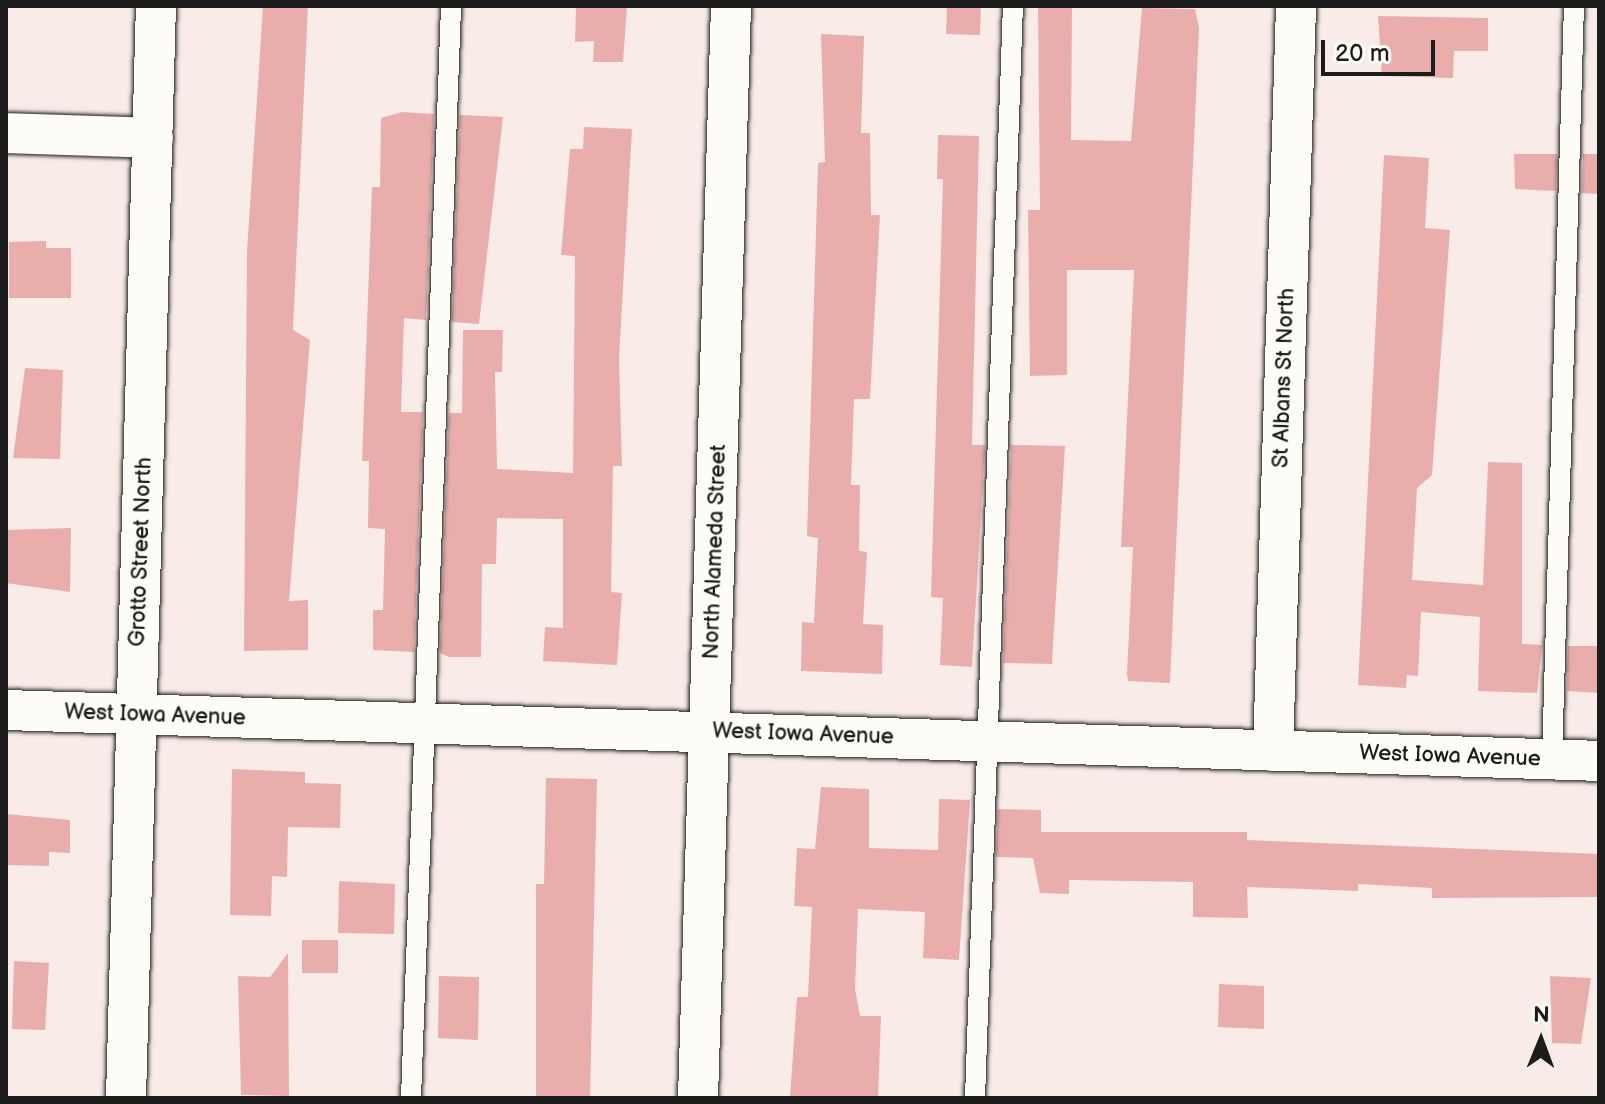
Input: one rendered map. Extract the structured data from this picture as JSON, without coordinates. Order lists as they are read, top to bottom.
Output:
{
  "streets": {
    "street": [
      "St Albans St North",
      "Grotto Street North",
      "North Alameda Street",
      "West Iowa Avenue"
    ]
  },
  "crossings": [
    ["St Albans St North", "West Iowa Avenue"],
    ["Grotto Street North", "West Iowa Avenue"],
    ["North Alameda Street", "West Iowa Avenue"]
  ],
  "scale_bar": "20 m",
  "north": "top"
}
